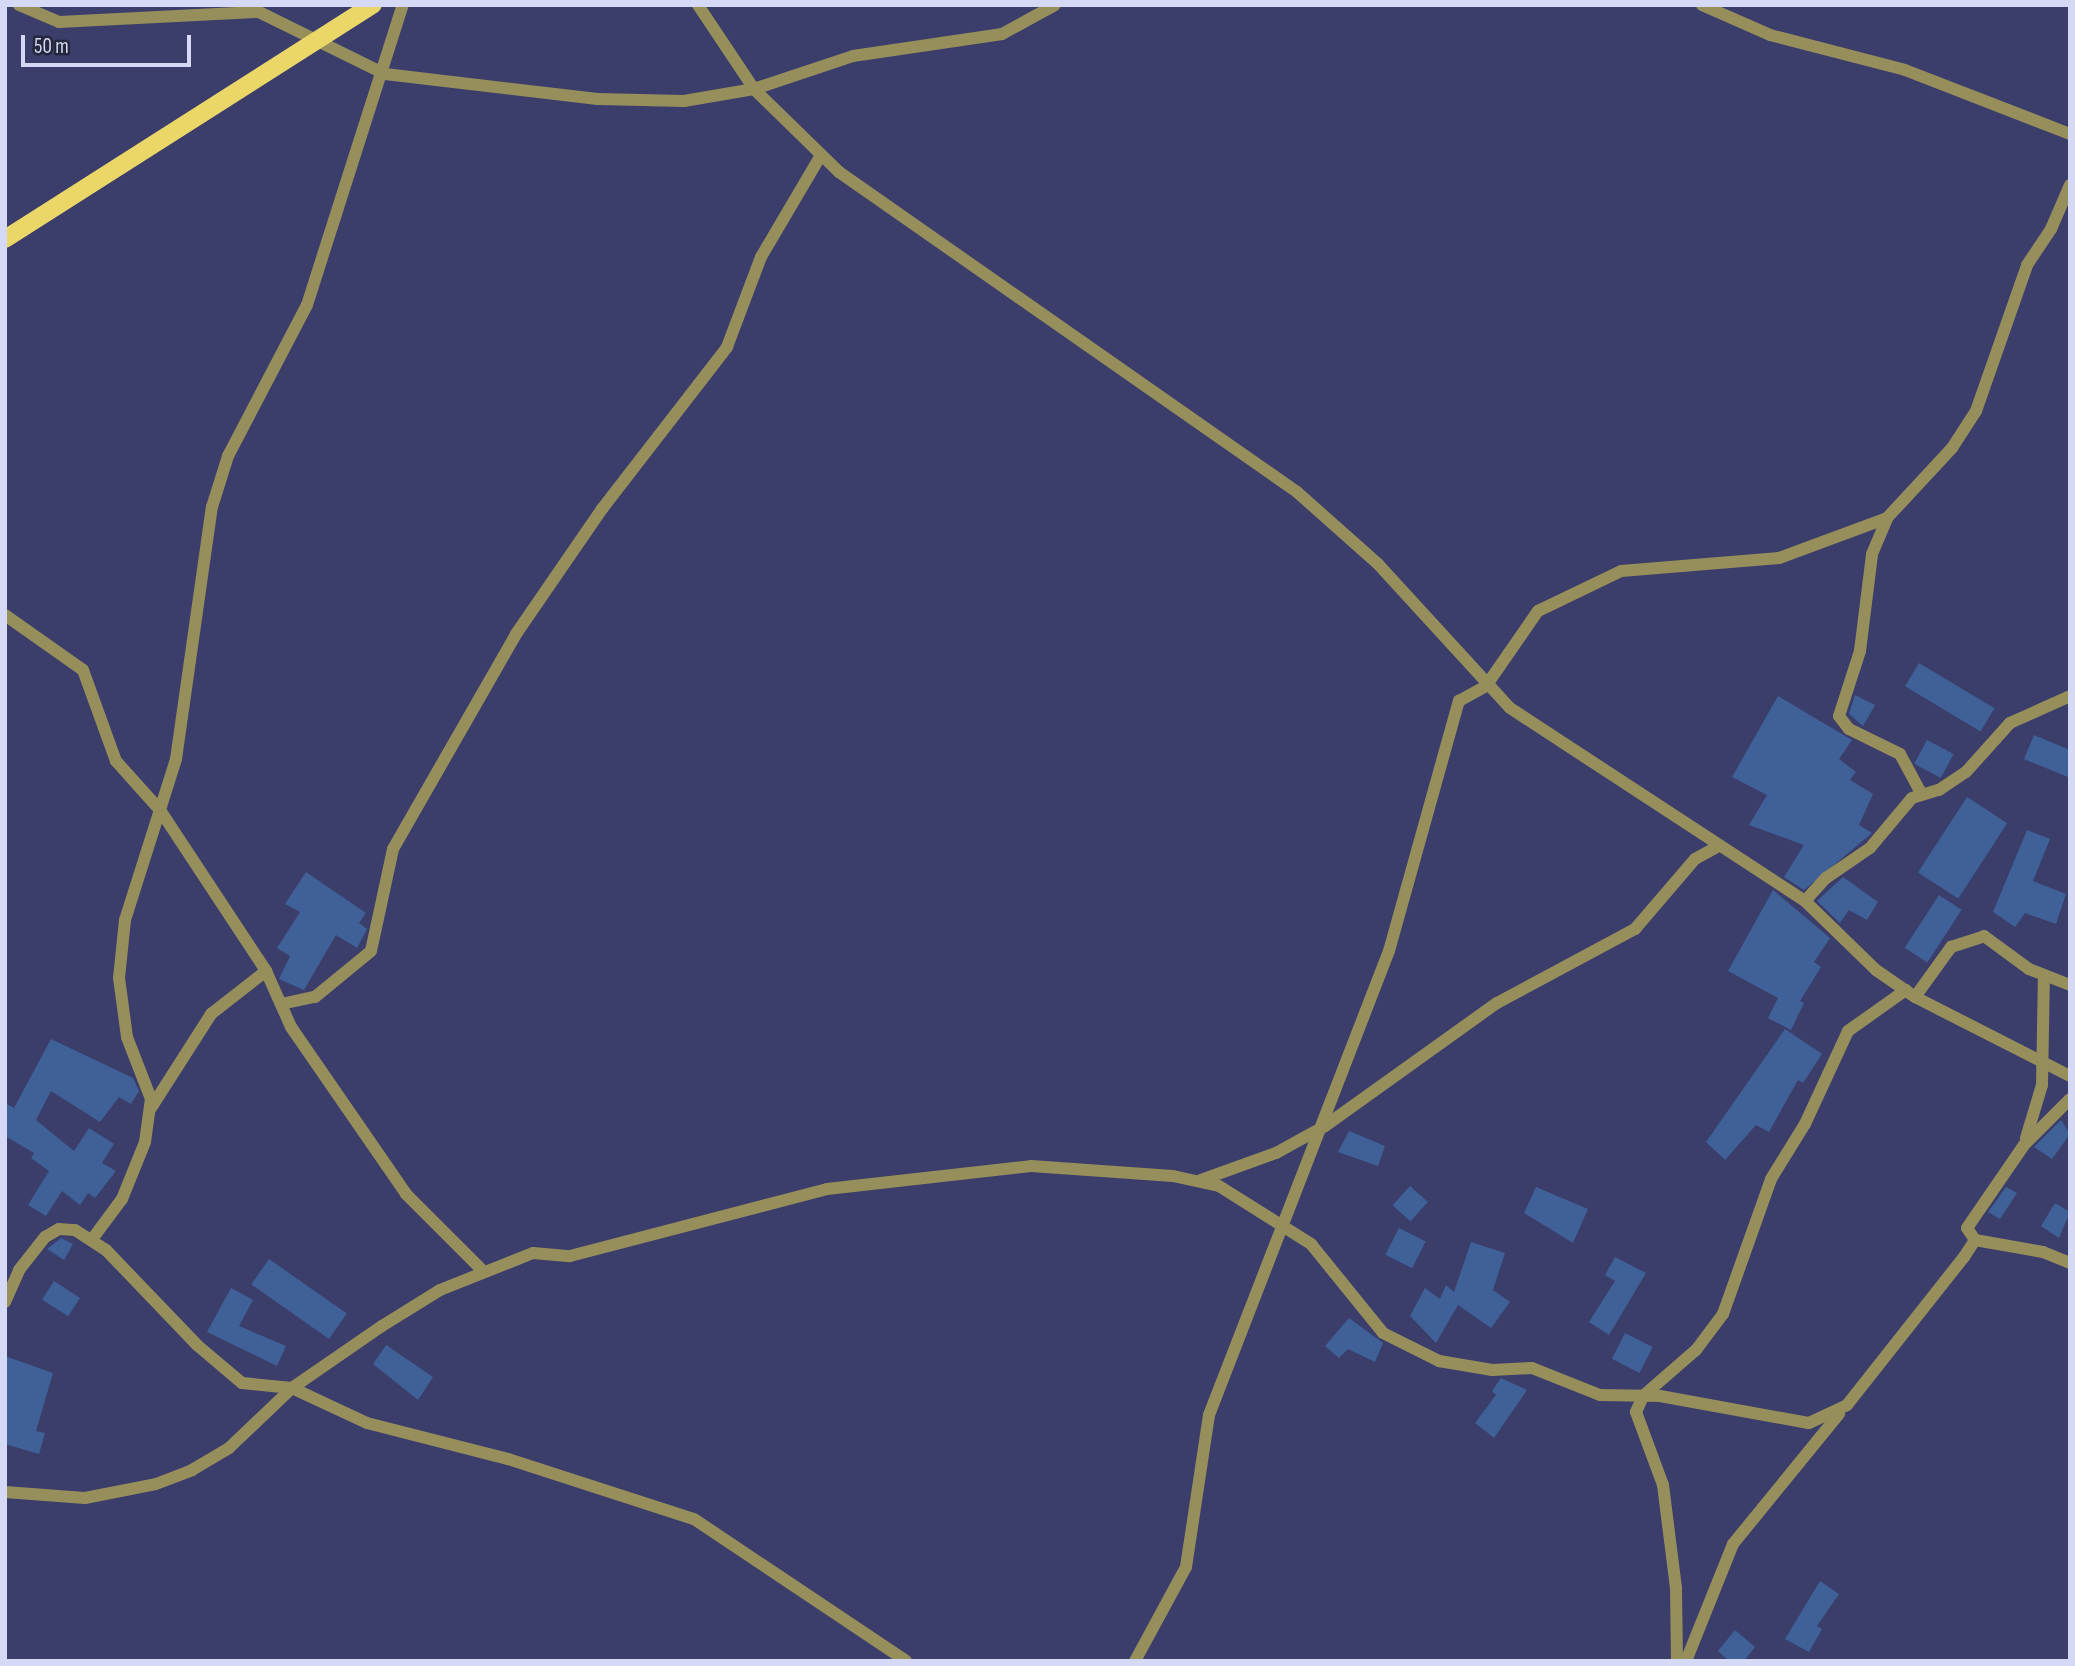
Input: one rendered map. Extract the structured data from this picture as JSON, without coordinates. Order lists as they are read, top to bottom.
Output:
{
  "scale_bar": "50 m"
}
